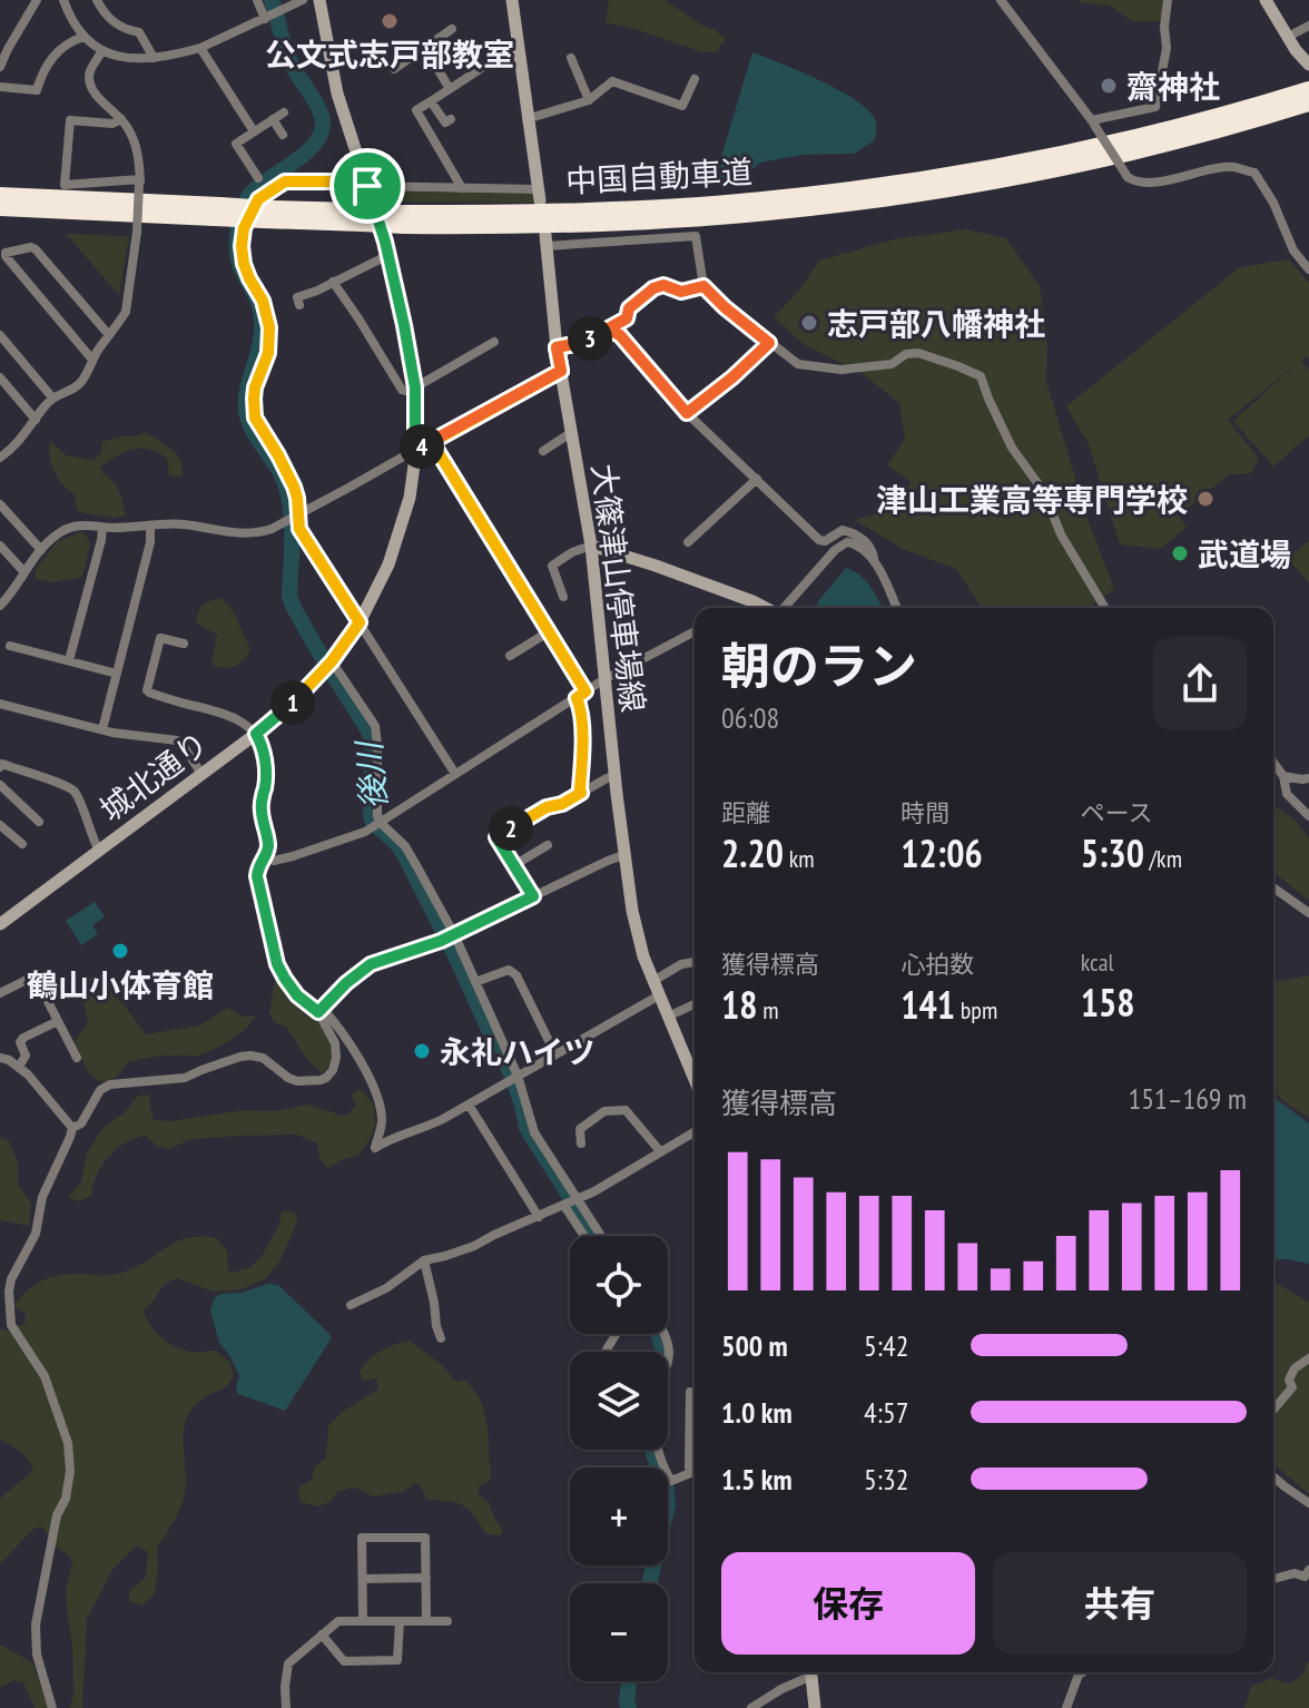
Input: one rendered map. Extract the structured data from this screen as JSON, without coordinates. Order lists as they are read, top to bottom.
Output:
{
  "streets": {
    "highway": ["中国自動車道"],
    "street": ["大篠津山停車場線", "城北通り"]
  },
  "water": ["後川"],
  "places": [
    "公文式志戸部教室",
    "齋神社",
    "志戸部八幡神社",
    "津山工業高等専門学校",
    "武道場",
    "鶴山小体育館",
    "永礼ハイツ"
  ],
  "page": {
    "pins": [
      "3",
      "4",
      "1",
      "2"
    ],
    "heading": ["朝のラン", "06:08"],
    "stats": [
      ["距離", "2.20 km"],
      ["時間", "12:06"],
      ["ペース", "5:30 /km"],
      ["獲得標高", "18 m"],
      ["心拍数", "141 bpm"],
      ["kcal", "158"]
    ],
    "chart": ["獲得標高", "151–169 m"],
    "map_buttons": ["+", "−"],
    "list": [
      {
        "name": "500 m",
        "note": "5:42"
      },
      {
        "name": "1.0 km",
        "note": "4:57"
      },
      {
        "name": "1.5 km",
        "note": "5:32"
      }
    ],
    "buttons": ["保存", "共有"]
  }
}
